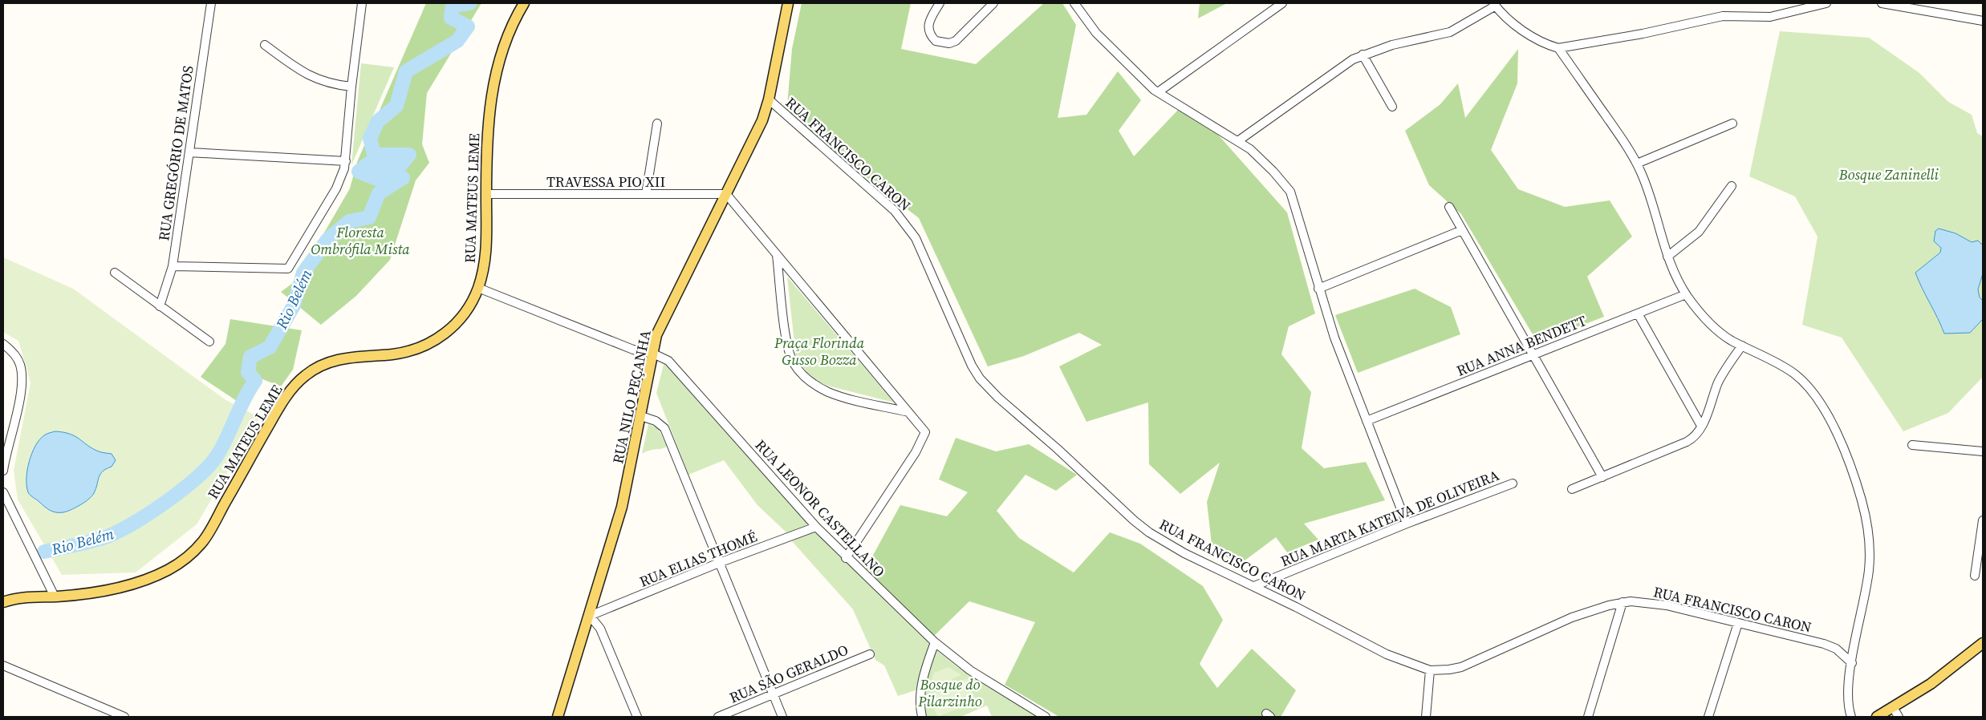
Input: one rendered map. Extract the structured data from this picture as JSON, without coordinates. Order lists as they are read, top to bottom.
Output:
{
  "streets": {
    "main road": ["RUA MATEUS LEME", "RUA NILO PEÇANHA"],
    "street": [
      "RUA GREGÓRIO DE MATOS",
      "RUA FRANCISCO CARON",
      "TRAVESSA PIO XII",
      "RUA ANNA BENDETT",
      "RUA LEONOR CASTELLANO",
      "RUA MARTA KATEIVA DE OLIVEIRA",
      "RUA ELIAS THOMÉ",
      "RUA SÃO GERALDO"
    ]
  },
  "crossings": [
    ["RUA FRANCISCO CARON", "RUA NILO PEÇANHA"],
    ["RUA FRANCISCO CARON", "RUA MARTA KATEIVA DE OLIVEIRA"],
    ["TRAVESSA PIO XII", "RUA MATEUS LEME"],
    ["TRAVESSA PIO XII", "RUA NILO PEÇANHA"],
    ["RUA MATEUS LEME", "RUA LEONOR CASTELLANO"],
    ["RUA NILO PEÇANHA", "RUA LEONOR CASTELLANO"],
    ["RUA NILO PEÇANHA", "RUA ELIAS THOMÉ"],
    ["RUA LEONOR CASTELLANO", "RUA ELIAS THOMÉ"]
  ],
  "water": ["Rio Belém"],
  "parks": [
    "Bosque Zaninelli",
    "Floresta Ombrófila Mista",
    "Praça Florinda Gusso Bozza",
    "Bosque do Pilarzinho"
  ]
}
